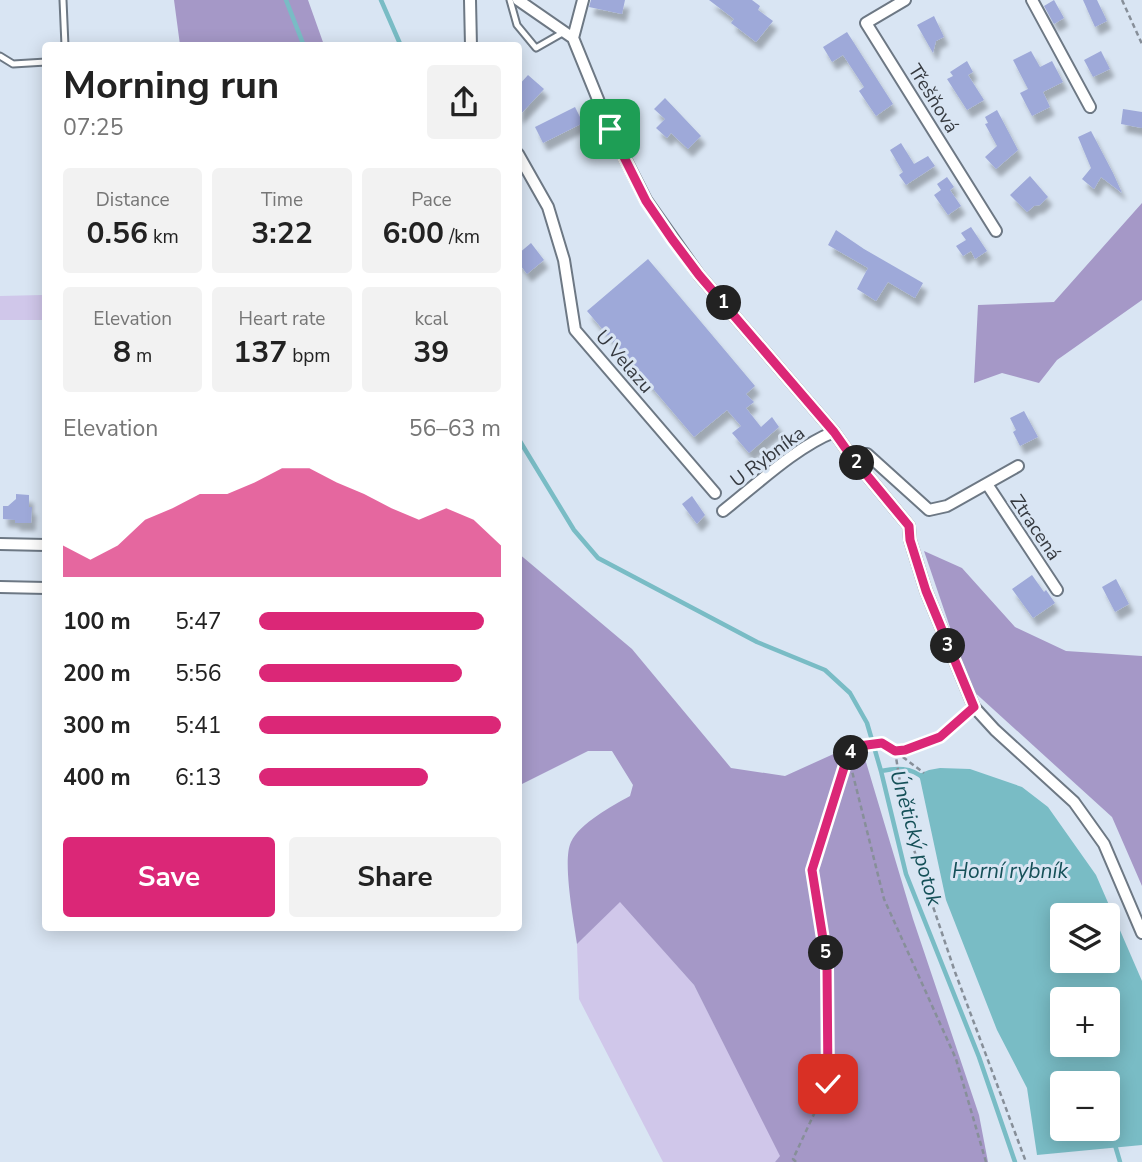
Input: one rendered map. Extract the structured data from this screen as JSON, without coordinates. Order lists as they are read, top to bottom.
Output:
{
  "streets": {
    "street": [
      "Třešňová",
      "U Velazu",
      "U Rybníka",
      "Ztracená"
    ]
  },
  "water": ["Únětický potok", "Horní rybník"],
  "page": {
    "heading": ["Morning run", "07:25"],
    "stats": [
      ["Distance", "0.56 km"],
      ["Time", "3:22"],
      ["Pace", "6:00 /km"],
      ["Elevation", "8 m"],
      ["Heart rate", "137 bpm"],
      ["kcal", "39"]
    ],
    "pins": [
      "1",
      "2",
      "3",
      "4",
      "5"
    ],
    "chart": ["Elevation", "56–63 m"],
    "list": [
      {
        "name": "100 m",
        "note": "5:47"
      },
      {
        "name": "200 m",
        "note": "5:56"
      },
      {
        "name": "300 m",
        "note": "5:41"
      },
      {
        "name": "400 m",
        "note": "6:13"
      }
    ],
    "buttons": ["Save", "Share"],
    "map_buttons": ["+", "−"]
  }
}
